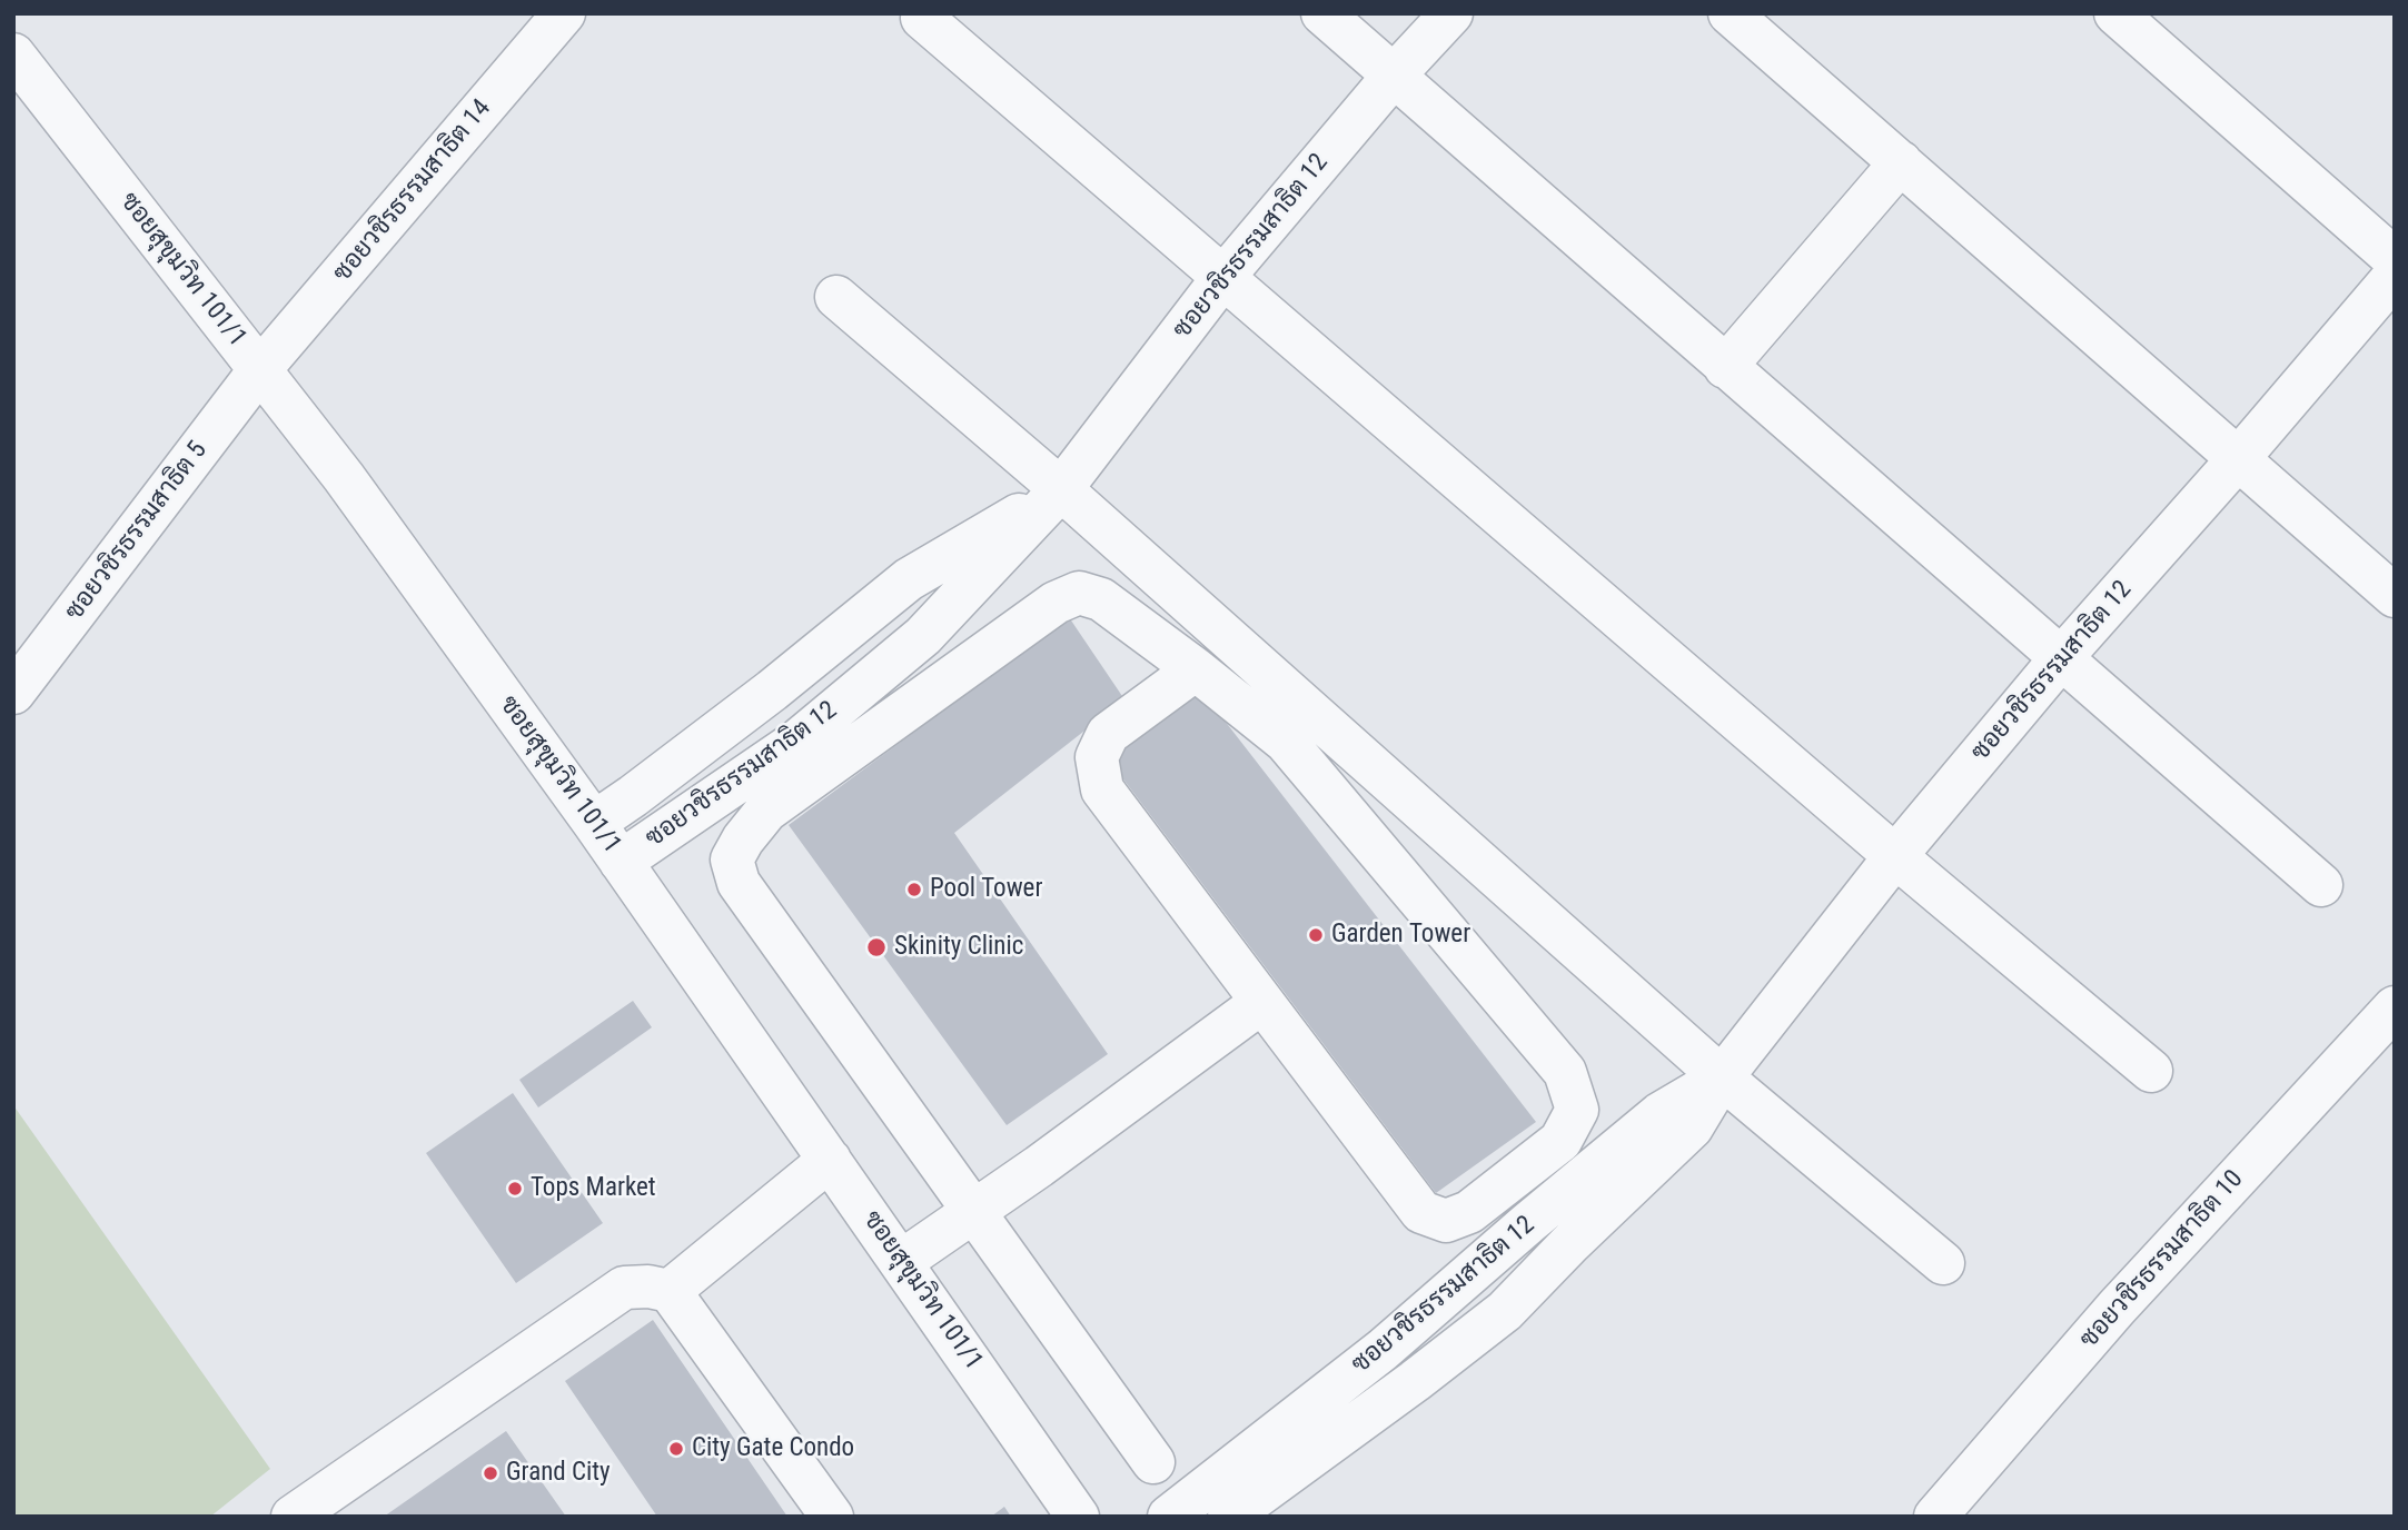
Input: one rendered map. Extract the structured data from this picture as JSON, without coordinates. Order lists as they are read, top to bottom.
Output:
{
  "streets": {
    "street": [
      "ซอยวชิรธรรมสาธิต 14",
      "ซอยวชิรธรรมสาธิต 12",
      "ซอยสุขุมวิท 101/1",
      "ซอยวชิรธรรมสาธิต 5",
      "ซอยวชิรธรรมสาธิต 10"
    ]
  },
  "crossings": [
    ["ซอยวชิรธรรมสาธิต 14", "ซอยสุขุมวิท 101/1"],
    ["ซอยวชิรธรรมสาธิต 14", "ซอยวชิรธรรมสาธิต 5"],
    ["ซอยวชิรธรรมสาธิต 12", "ซอยสุขุมวิท 101/1"],
    ["ซอยสุขุมวิท 101/1", "ซอยวชิรธรรมสาธิต 5"]
  ],
  "places": [
    "Pool Tower",
    "Garden Tower",
    "Skinity Clinic",
    "Tops Market",
    "City Gate Condo",
    "Grand City"
  ]
}
